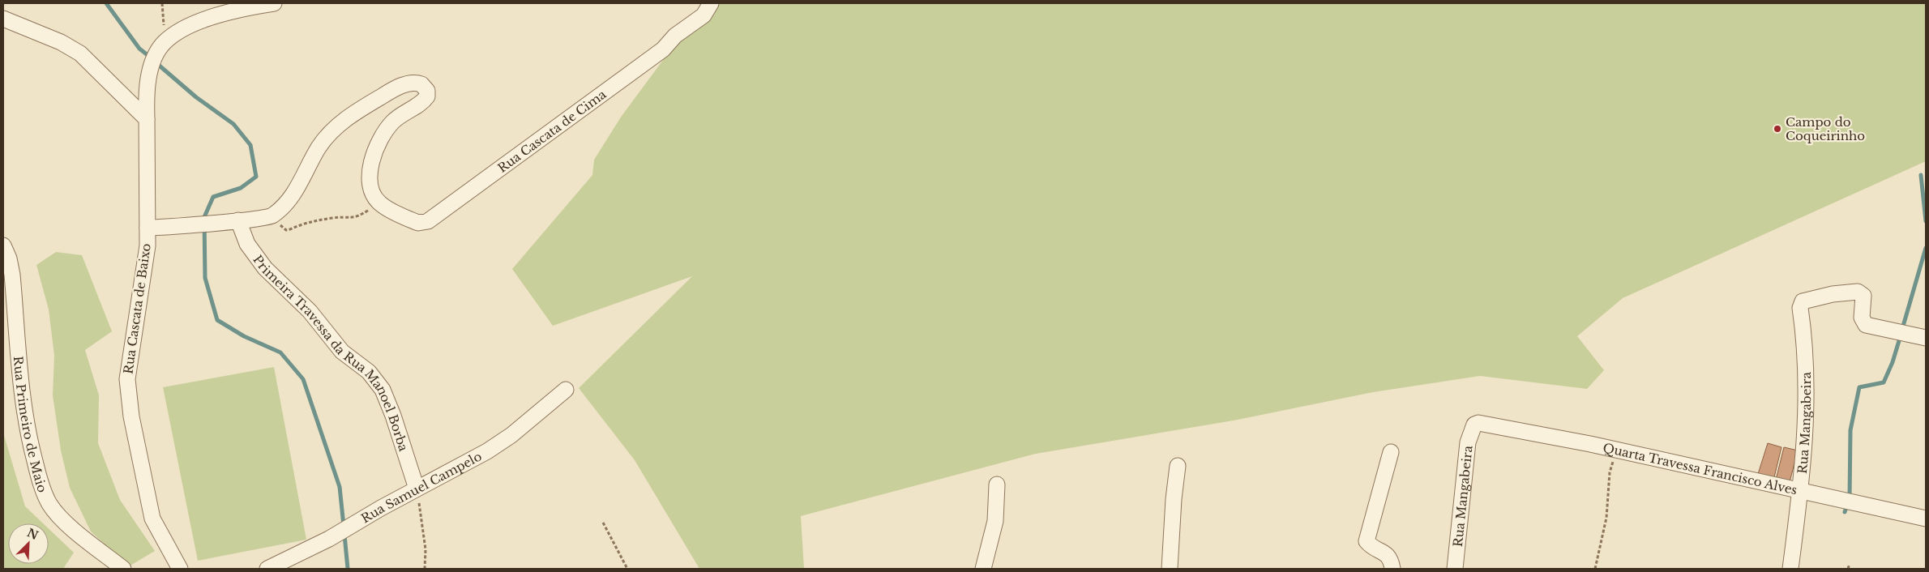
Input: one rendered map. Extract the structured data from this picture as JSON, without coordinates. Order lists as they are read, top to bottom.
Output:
{
  "streets": {
    "street": [
      "Rua Cascata de Cima",
      "Rua Cascata de Baixo",
      "Primeira Travessa da Rua Manoel Borba",
      "Rua Mangabeira",
      "Rua Primeiro de Maio",
      "Quarta Travessa Francisco Alves",
      "Rua Samuel Campelo"
    ]
  },
  "crossings": [
    ["Primeira Travessa da Rua Manoel Borba", "Rua Samuel Campelo"],
    ["Rua Mangabeira", "Quarta Travessa Francisco Alves"]
  ],
  "places": ["Campo do Coqueirinho"],
  "north": "top right"
}
